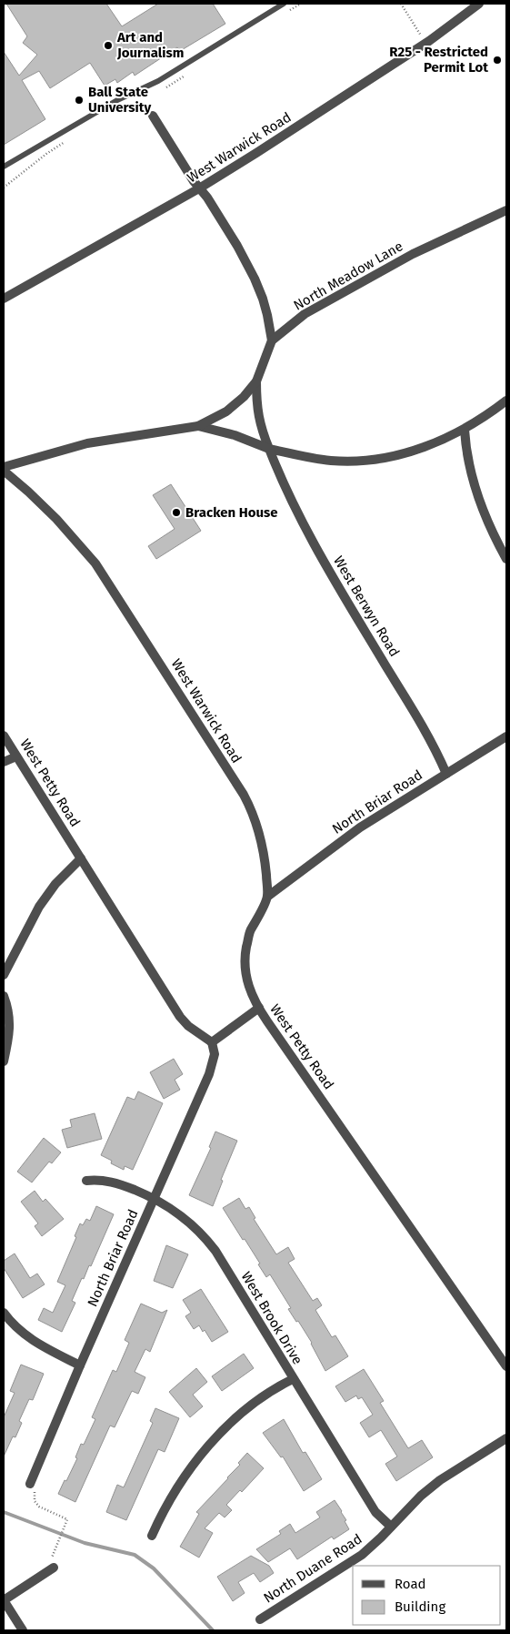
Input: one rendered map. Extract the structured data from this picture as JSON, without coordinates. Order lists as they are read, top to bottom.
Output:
{
  "streets": {
    "street": [
      "West Warwick Road",
      "North Meadow Lane",
      "West Berwyn Road",
      "West Petty Road",
      "North Briar Road",
      "West Brook Drive",
      "North Duane Road"
    ]
  },
  "crossings": [
    ["West Warwick Road", "North Briar Road"],
    ["West Berwyn Road", "North Briar Road"],
    ["West Petty Road", "North Briar Road"],
    ["North Briar Road", "West Brook Drive"],
    ["West Brook Drive", "North Duane Road"]
  ],
  "places": [
    "Art and Journalism",
    "R25 - Restricted Permit Lot",
    "Ball State University",
    "Bracken House"
  ],
  "legend": ["Road", "Building"]
}
